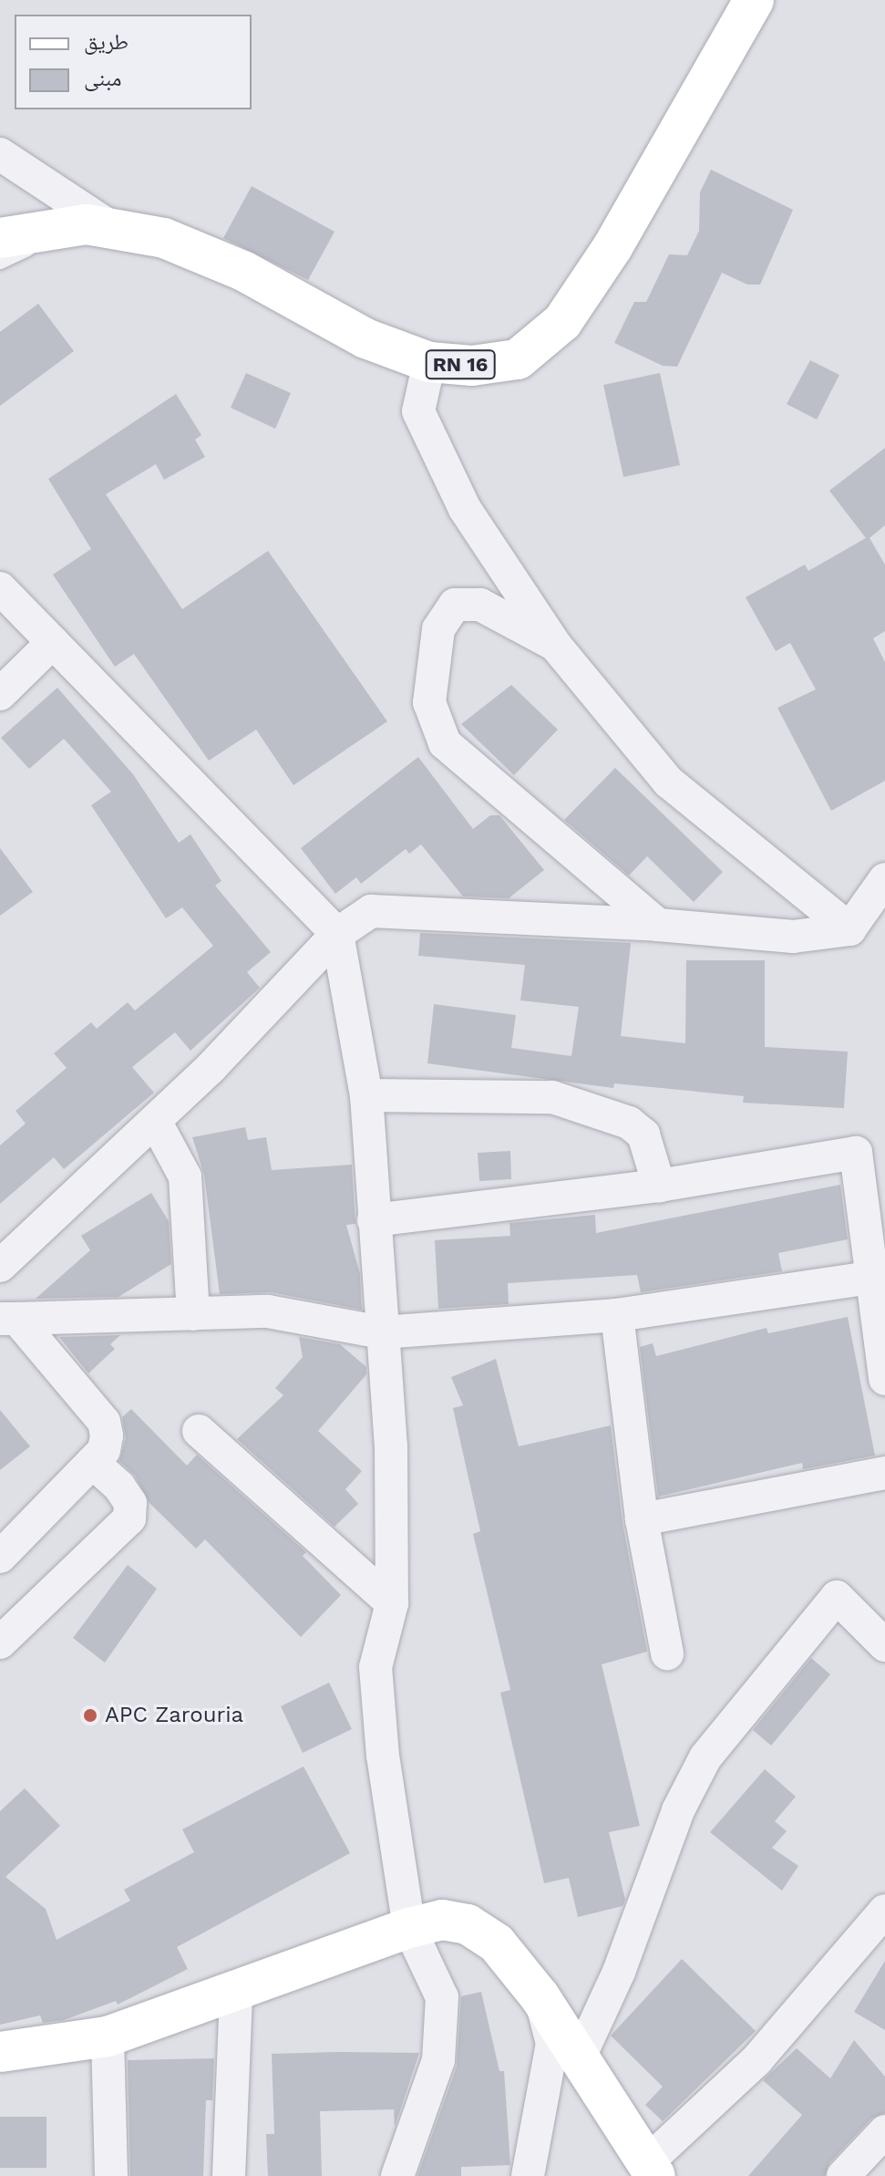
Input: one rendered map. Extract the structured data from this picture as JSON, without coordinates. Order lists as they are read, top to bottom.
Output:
{
  "streets": {
    "main road": ["RN 16"]
  },
  "places": ["APC Zarouria"],
  "legend": ["طريق", "مبنى"]
}
